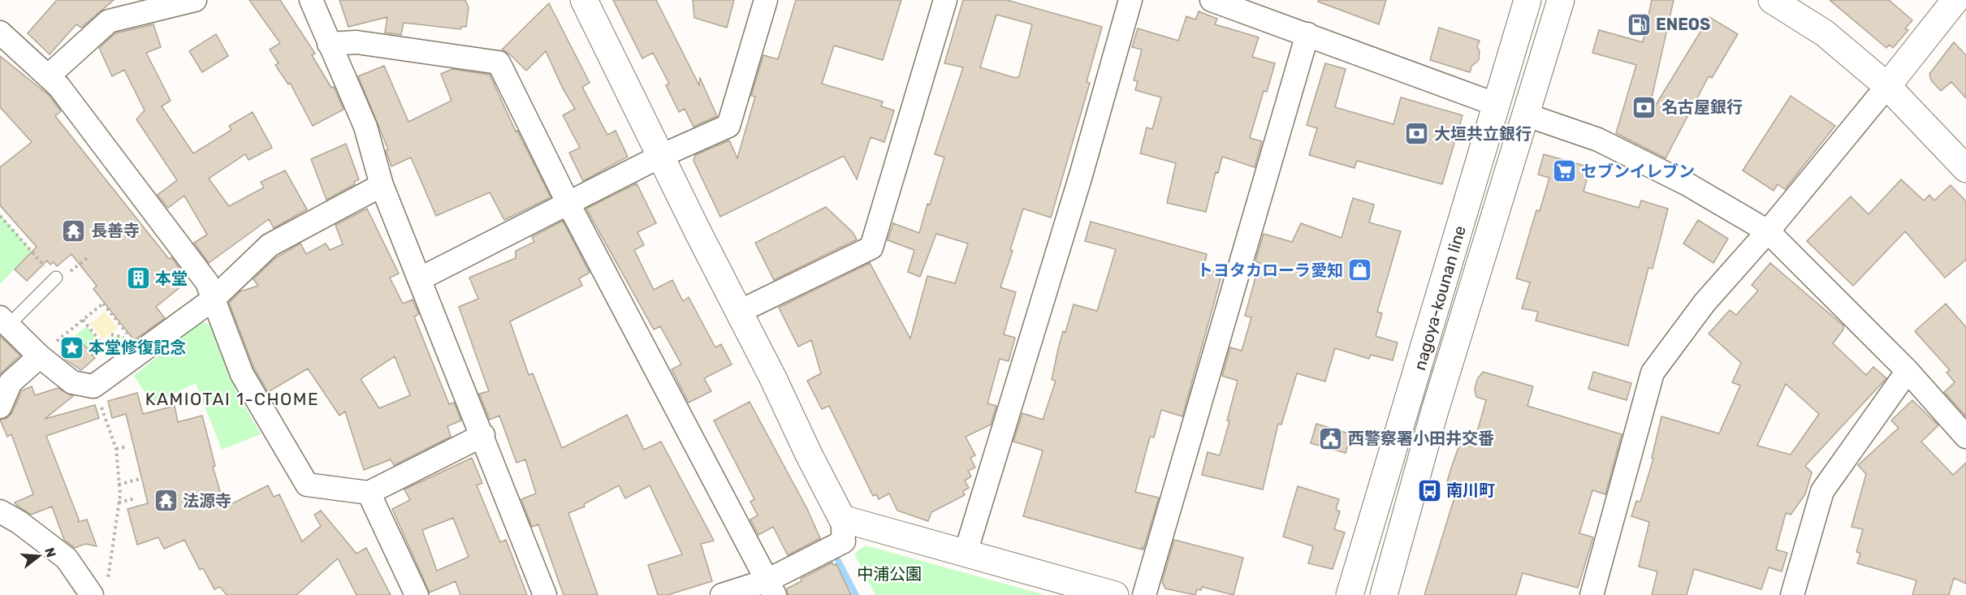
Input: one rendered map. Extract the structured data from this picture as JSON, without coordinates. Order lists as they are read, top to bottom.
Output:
{
  "streets": {
    "street": ["nagoya-kounan line"]
  },
  "districts": ["KAMIOTAI 1-CHOME"],
  "parks": ["中浦公園"],
  "places": {
    "fuel station": ["ENEOS"],
    "bank": ["名古屋銀行", "大垣共立銀行"],
    "supermarket": ["セブンイレブン"],
    "temple": ["長善寺", "法源寺"],
    "shop": ["トヨタカローラ愛知"],
    "building": ["本堂"],
    "place": ["本堂修復記念"],
    "public building": ["西警察署小田井交番"],
    "bus stop": ["南川町"]
  },
  "north": "right"
}
